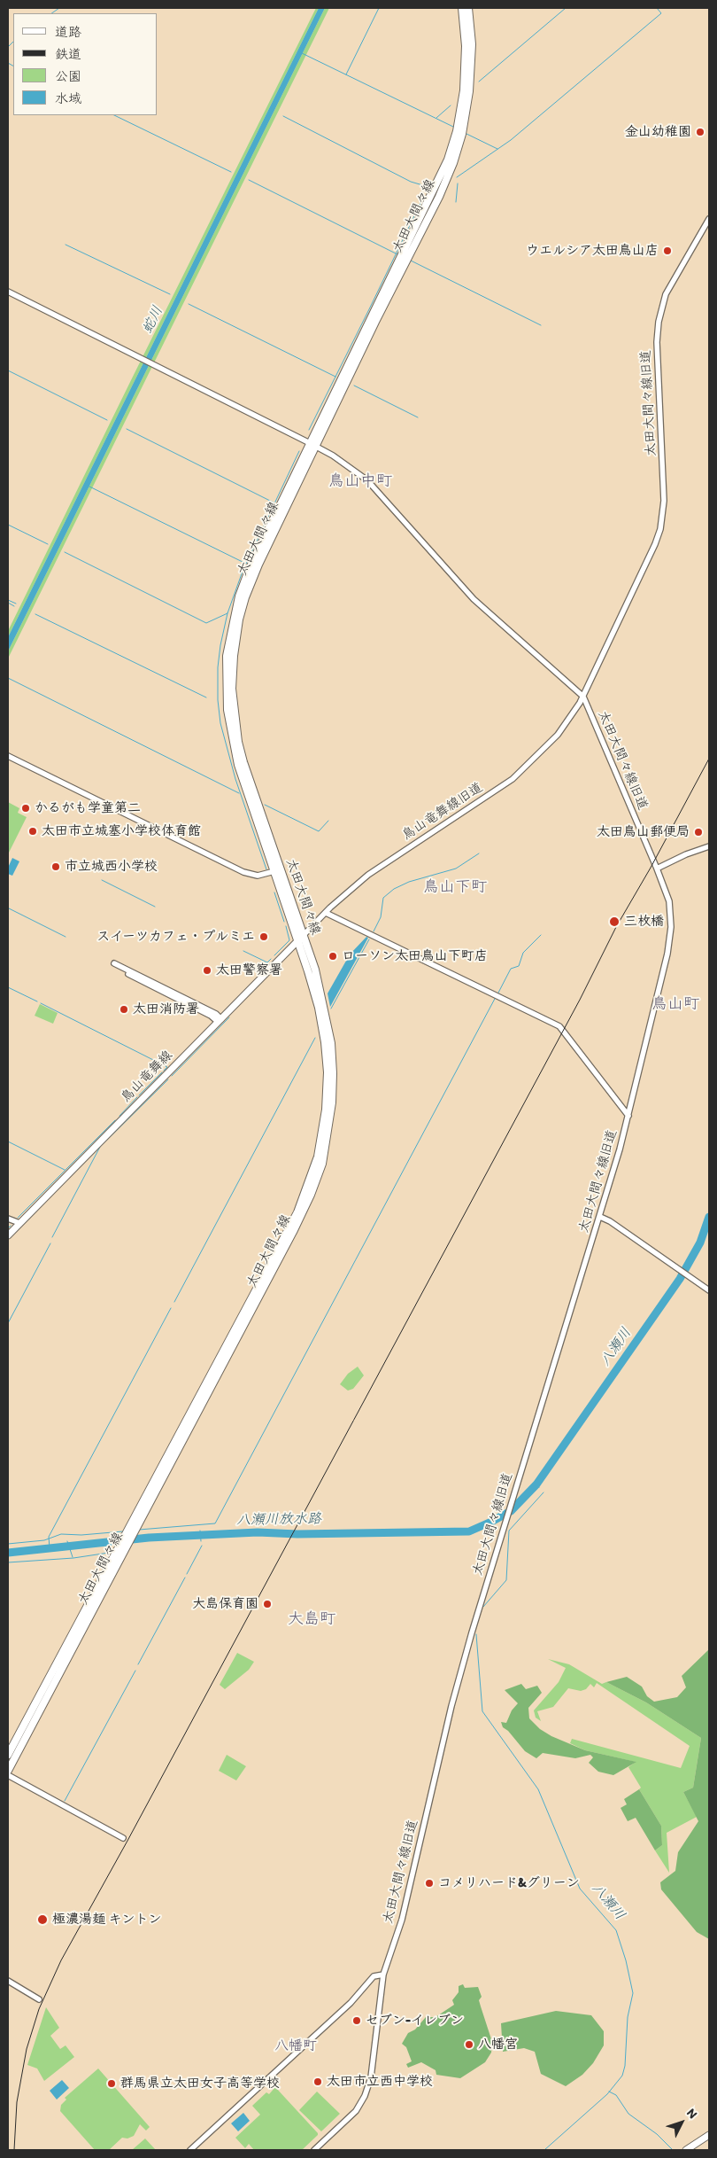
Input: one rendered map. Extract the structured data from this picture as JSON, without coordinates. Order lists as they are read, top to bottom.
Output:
{
  "streets": {
    "main road": ["太田大間々線", "鳥山竜舞線"],
    "street": ["太田大間々線旧道", "鳥山竜舞線旧道"]
  },
  "crossings": [
    ["太田大間々線", "鳥山竜舞線旧道"],
    ["太田大間々線", "鳥山竜舞線"],
    ["太田大間々線旧道", "鳥山竜舞線旧道"],
    ["鳥山竜舞線旧道", "鳥山竜舞線"]
  ],
  "districts": [
    "鳥山中町",
    "鳥山下町",
    "鳥山町",
    "大島町",
    "八幡町"
  ],
  "water": ["蛇川", "八瀬川", "八瀬川放水路"],
  "places": [
    "金山幼稚園",
    "ウエルシア太田鳥山店",
    "かるがも学童第二",
    "太田市立城塞小学校体育館",
    "太田鳥山郵便局",
    "市立城西小学校",
    "三枚橋",
    "スイーツカフェ・プルミエ",
    "ローソン太田鳥山下町店",
    "太田警察署",
    "太田消防署",
    "大島保育園",
    "コメリハード&グリーン",
    "極濃湯麺 キントン",
    "セブン-イレブン",
    "八幡宮",
    "太田市立西中学校",
    "群馬県立太田女子高等学校"
  ],
  "legend": [
    "道路",
    "鉄道",
    "公園",
    "水域"
  ],
  "north": "top right"
}
